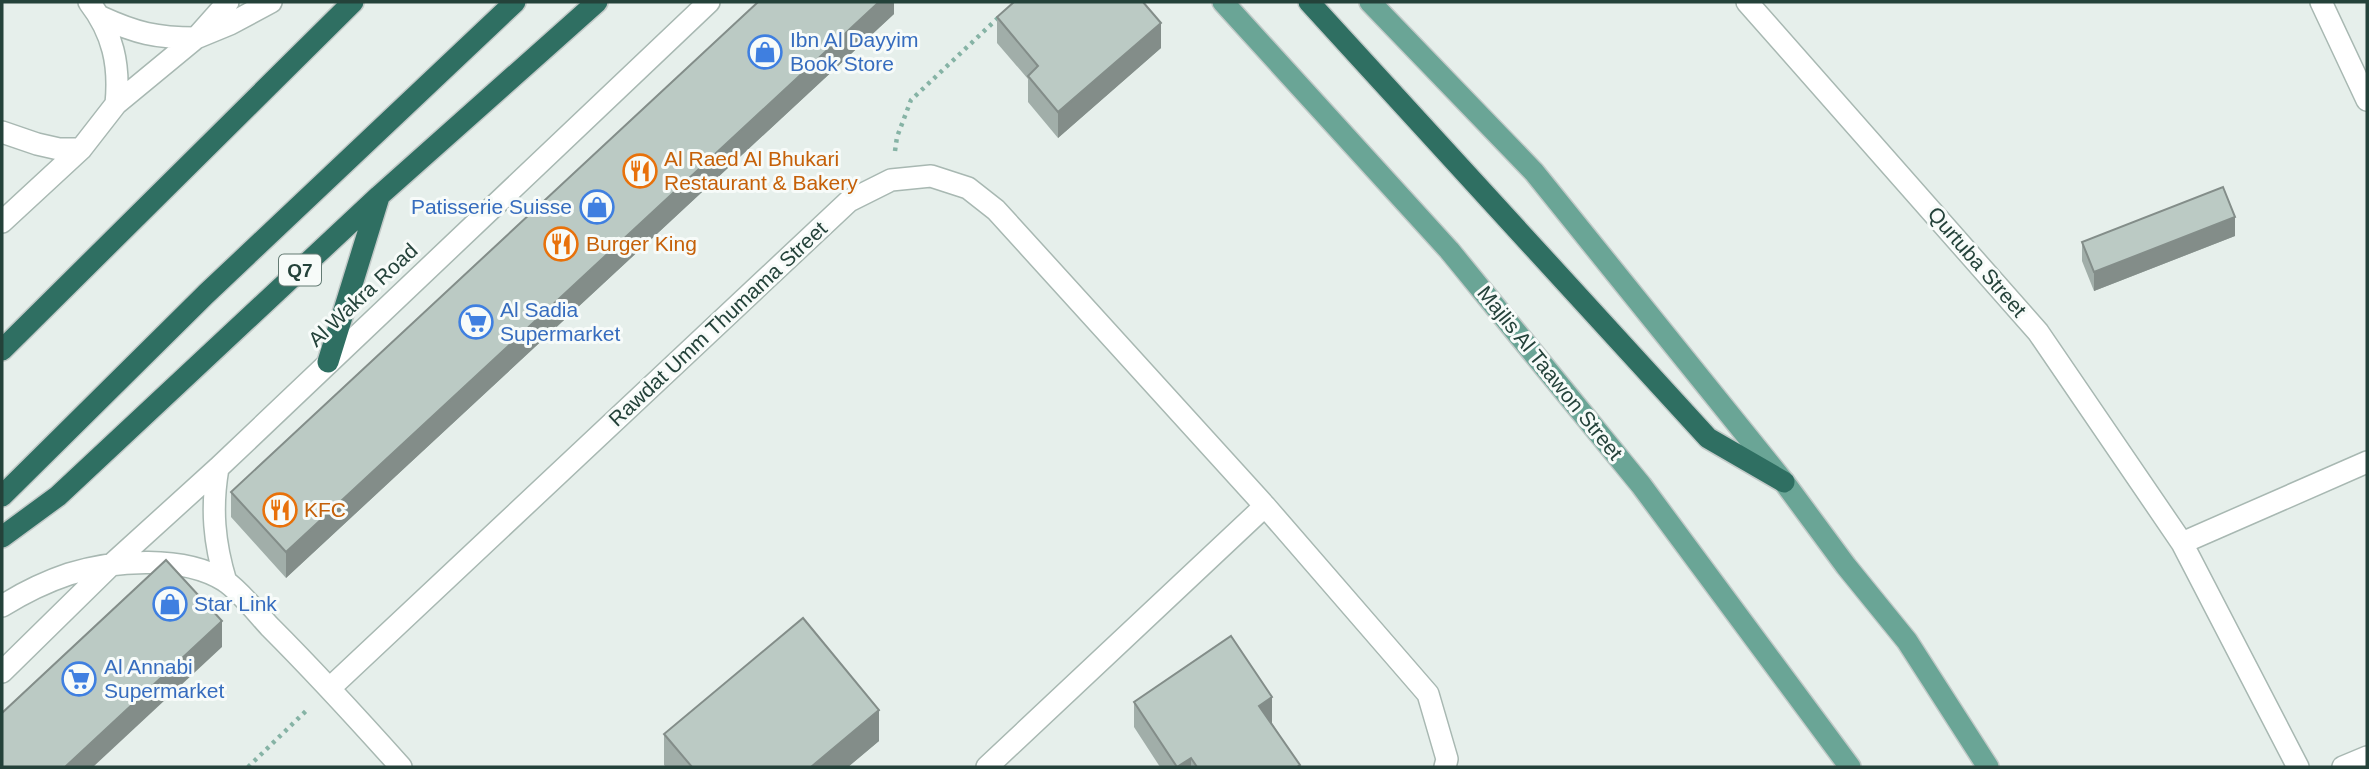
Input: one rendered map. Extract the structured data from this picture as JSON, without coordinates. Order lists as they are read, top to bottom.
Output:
{
  "streets": {
    "highway": ["Q7"],
    "main road": ["Majlis Al Taawon Street"],
    "street": ["Qurtuba Street", "Al Wakra Road", "Rawdat Umm Thumama Street"]
  },
  "places": {
    "shop": ["Ibn Al Dayyim Book Store", "Patisserie Suisse", "Star Link"],
    "restaurant": ["Al Raed Al Bhukari Restaurant & Bakery", "Burger King", "KFC"],
    "supermarket": ["Al Sadia Supermarket", "Al Annabi Supermarket"]
  }
}
